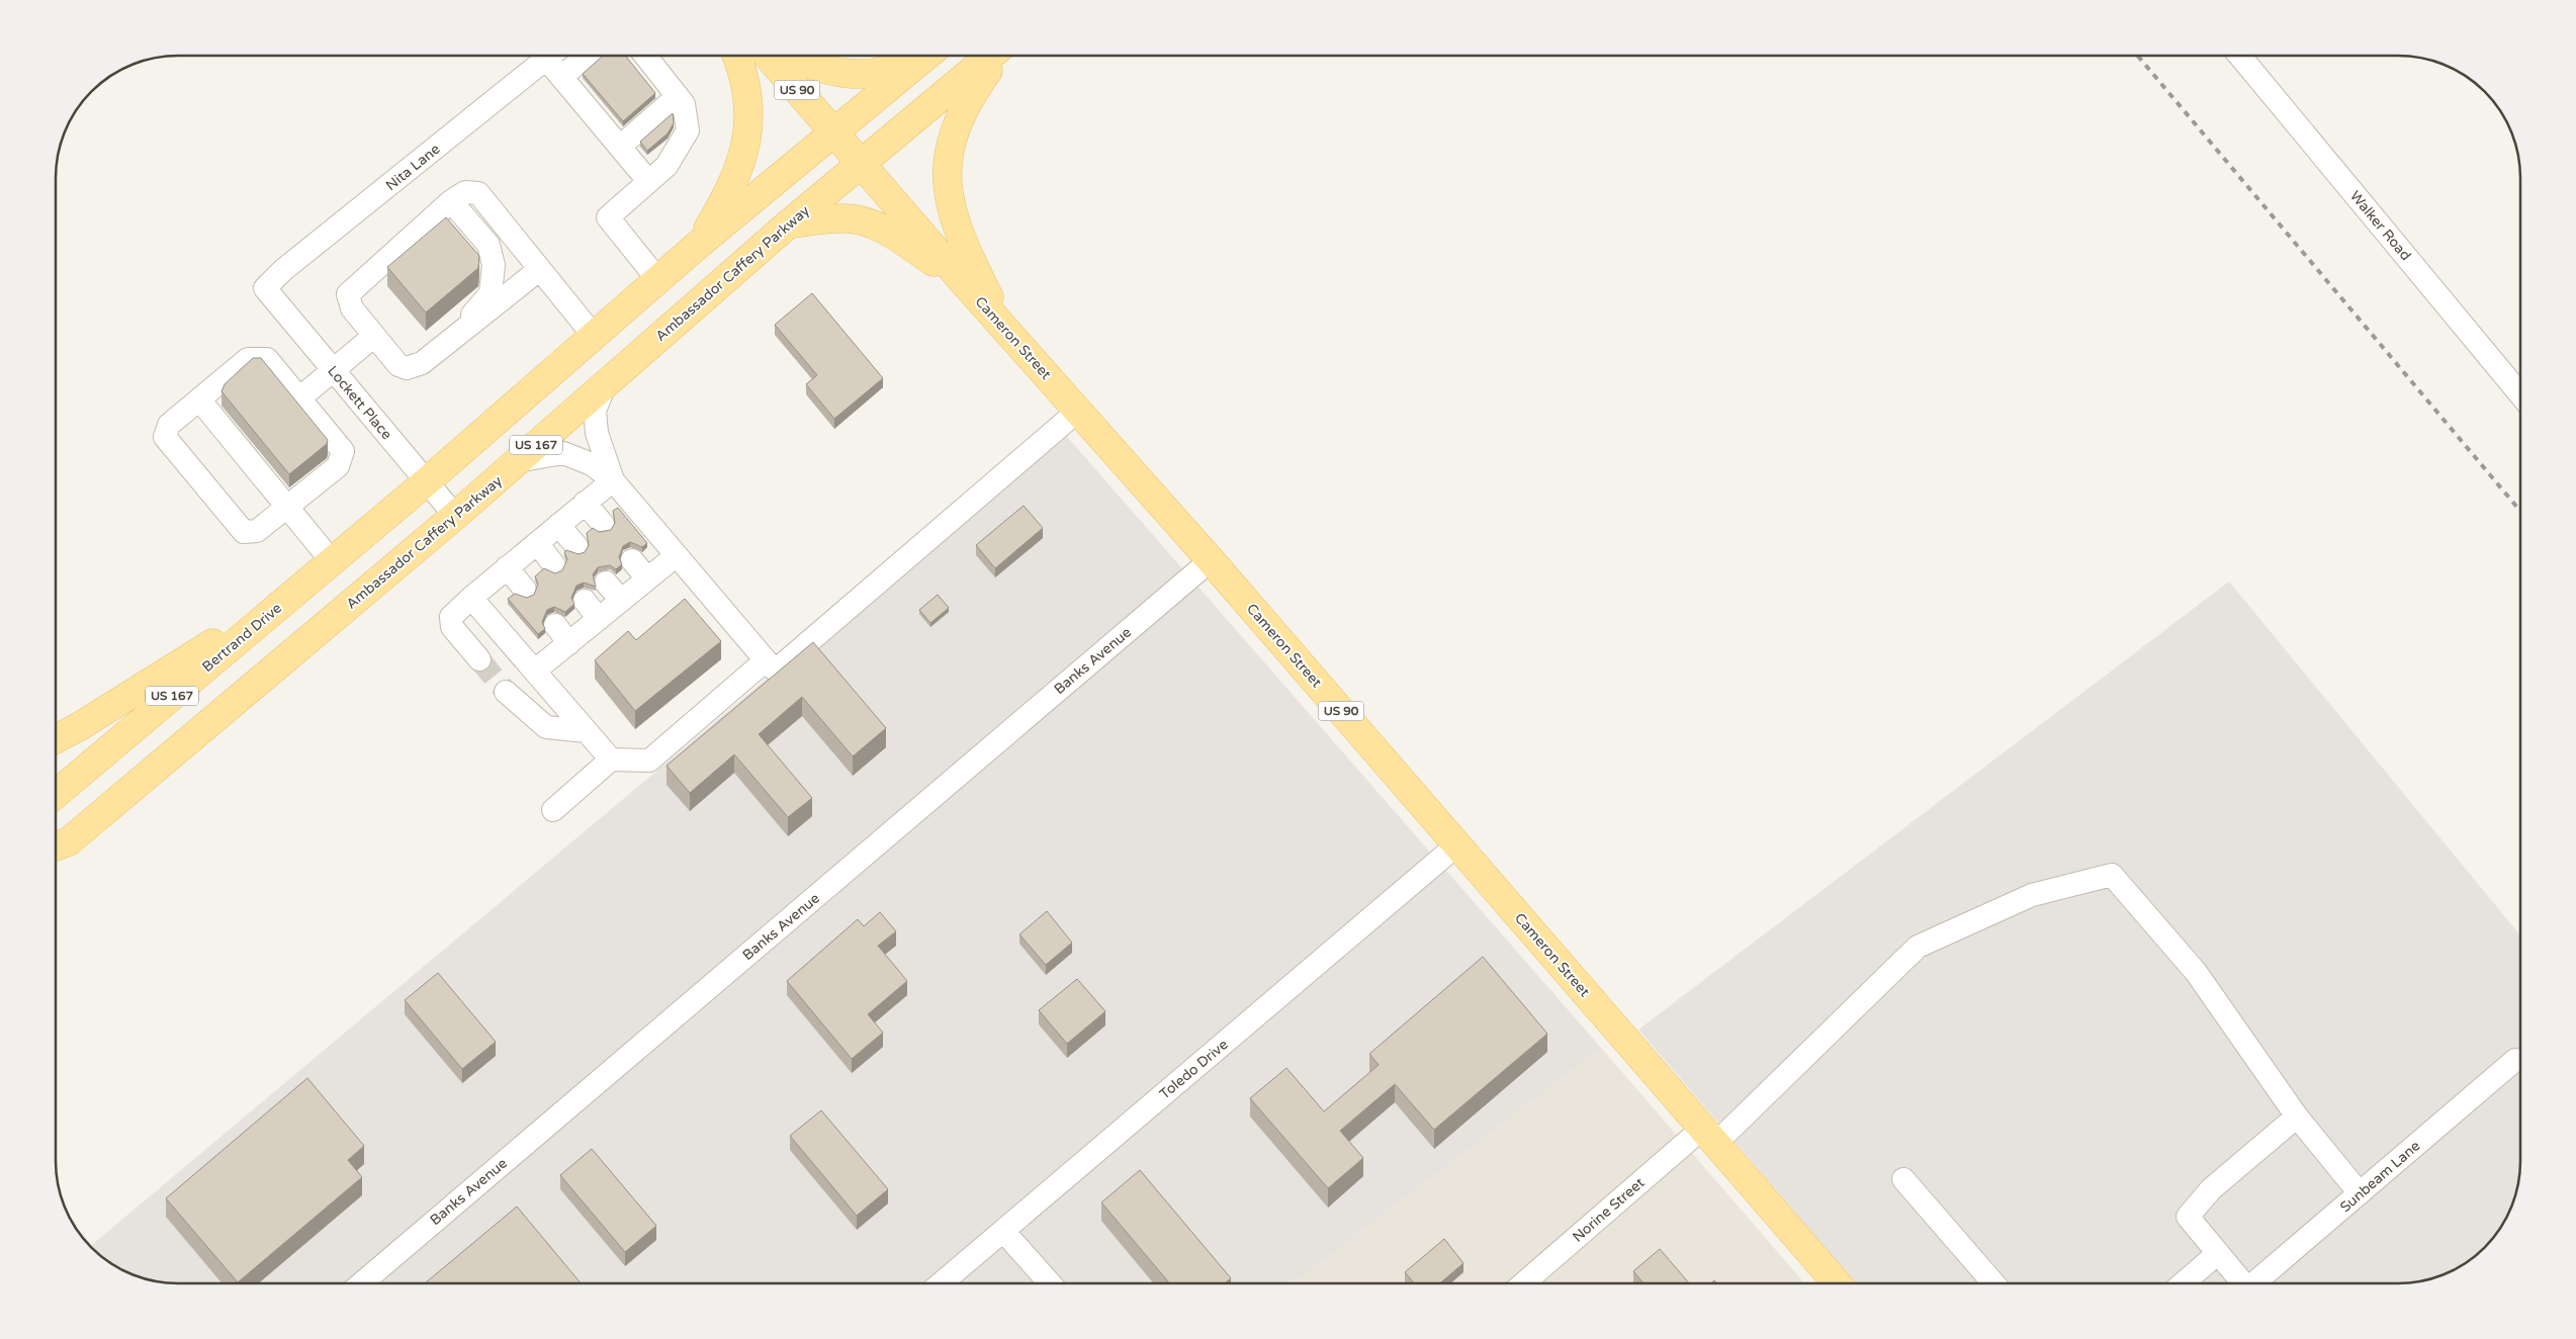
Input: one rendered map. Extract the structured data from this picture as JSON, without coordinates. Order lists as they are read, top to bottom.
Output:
{
  "streets": {
    "main road": [
      "US 90",
      "Ambassador Caffery Parkway",
      "Cameron Street",
      "US 167",
      "Bertrand Drive"
    ],
    "street": [
      "Nita Lane",
      "Walker Road",
      "Lockett Place",
      "Banks Avenue",
      "Toledo Drive",
      "Sunbeam Lane",
      "Norine Street"
    ]
  },
  "crossings": [
    ["Nita Lane", "Lockett Place"],
    ["Ambassador Caffery Parkway", "Cameron Street"],
    ["Ambassador Caffery Parkway", "Lockett Place"],
    ["Cameron Street", "US 167"],
    ["Cameron Street", "Banks Avenue"],
    ["Cameron Street", "Toledo Drive"],
    ["Cameron Street", "Norine Street"],
    ["Lockett Place", "US 167"],
    ["US 167", "Bertrand Drive"]
  ]
}
